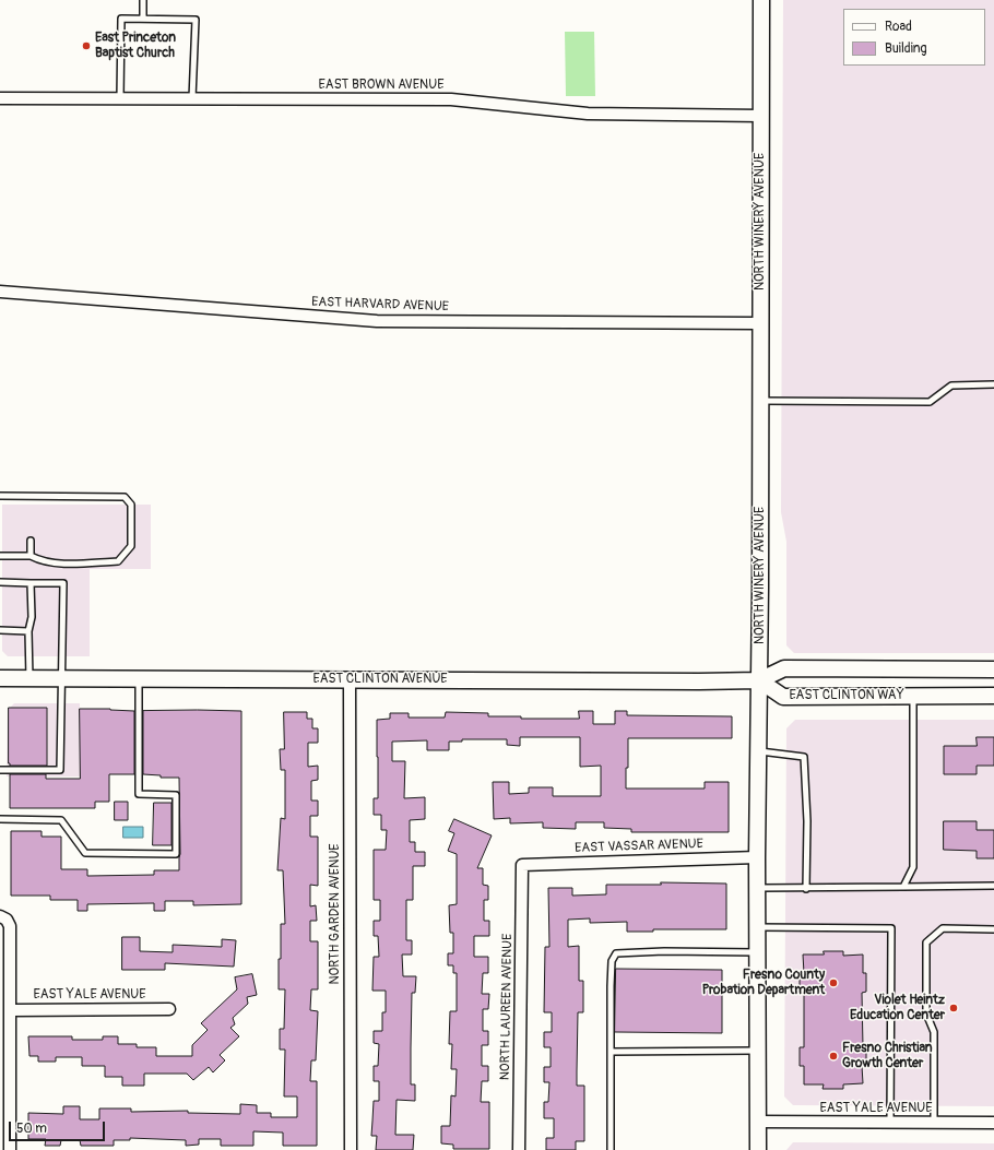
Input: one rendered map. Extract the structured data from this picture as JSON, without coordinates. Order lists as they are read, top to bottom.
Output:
{
  "streets": {
    "main road": ["NORTH WINERY AVENUE", "EAST CLINTON AVENUE", "EAST CLINTON WAY"],
    "street": [
      "EAST BROWN AVENUE",
      "EAST HARVARD AVENUE",
      "EAST VASSAR AVENUE",
      "NORTH GARDEN AVENUE",
      "EAST YALE AVENUE",
      "NORTH LAUREEN AVENUE"
    ]
  },
  "crossings": [
    ["EAST BROWN AVENUE", "NORTH WINERY AVENUE"],
    ["NORTH WINERY AVENUE", "EAST HARVARD AVENUE"],
    ["NORTH WINERY AVENUE", "EAST CLINTON AVENUE"],
    ["NORTH WINERY AVENUE", "EAST CLINTON WAY"],
    ["NORTH WINERY AVENUE", "EAST VASSAR AVENUE"],
    ["NORTH WINERY AVENUE", "EAST YALE AVENUE"],
    ["EAST CLINTON AVENUE", "EAST CLINTON WAY"],
    ["EAST CLINTON AVENUE", "NORTH GARDEN AVENUE"],
    ["EAST VASSAR AVENUE", "NORTH LAUREEN AVENUE"]
  ],
  "places": [
    "East Princeton Baptist Church",
    "Fresno County Probation Department",
    "Violet Heintz Education Center",
    "Fresno Christian Growth Center"
  ],
  "legend": ["Road", "Building"],
  "scale_bar": "50 m"
}
